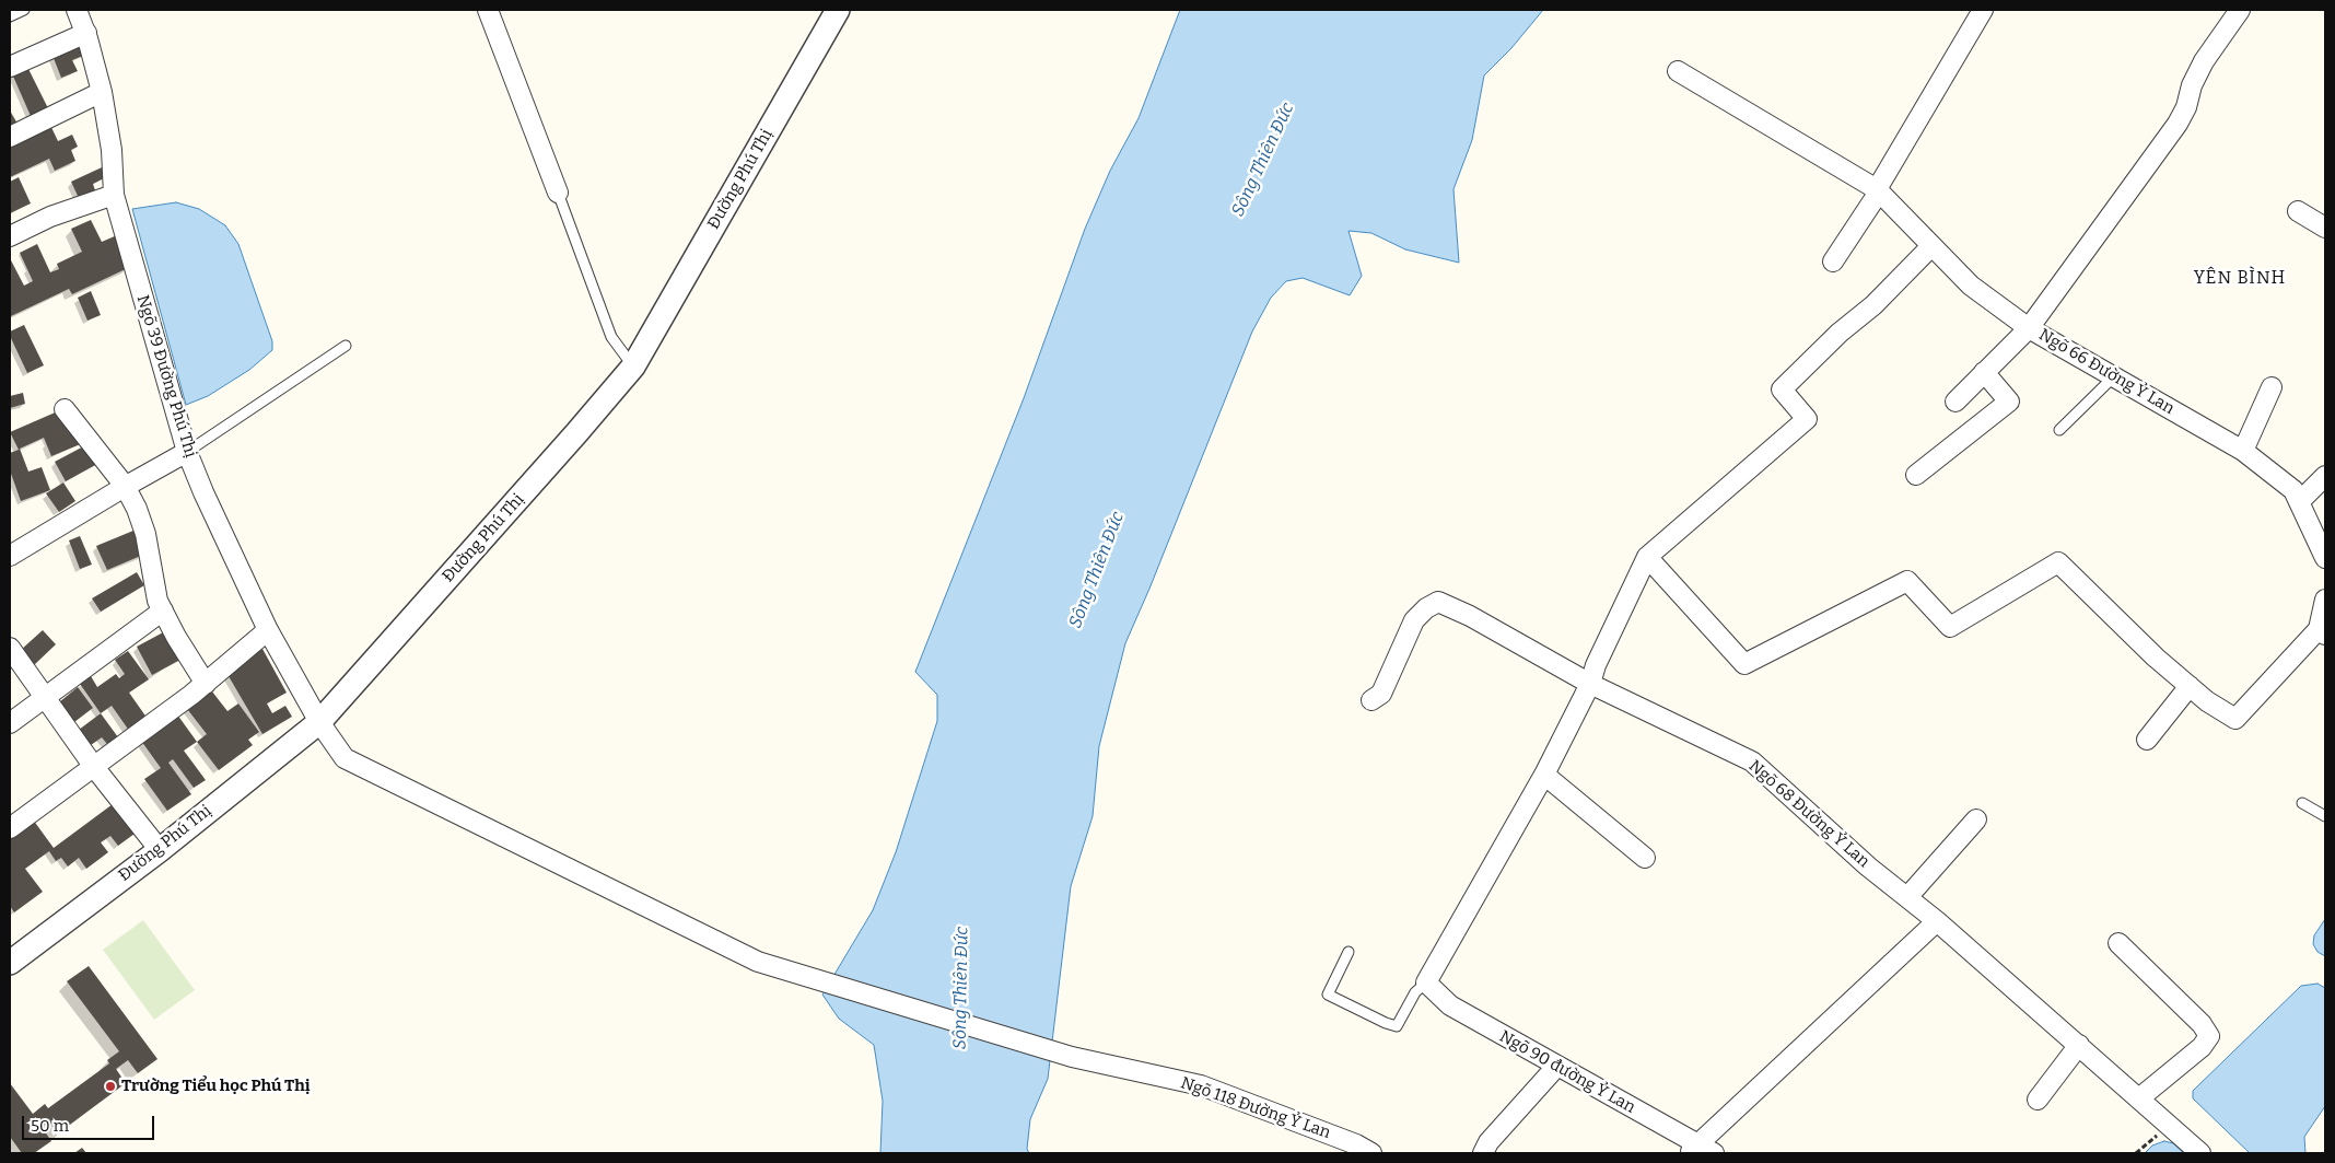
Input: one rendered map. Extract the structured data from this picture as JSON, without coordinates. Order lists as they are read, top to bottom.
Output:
{
  "streets": {
    "street": [
      "Đường Phú Thị",
      "Ngõ 66 Đường Ỷ Lan",
      "Ngõ 39 Đường Phú Thị",
      "Ngõ 68 Đường Ỷ Lan",
      "Ngõ 90 đường Ỷ Lan",
      "Ngõ 118 Đường Ỷ Lan"
    ]
  },
  "crossings": [
    ["Đường Phú Thị", "Ngõ 39 Đường Phú Thị"],
    ["Ngõ 39 Đường Phú Thị", "Ngõ 118 Đường Ỷ Lan"]
  ],
  "districts": ["YÊN BÌNH"],
  "water": ["Sông Thiên Đức"],
  "places": ["Trường Tiểu học Phú Thị"],
  "scale_bar": "50 m"
}
